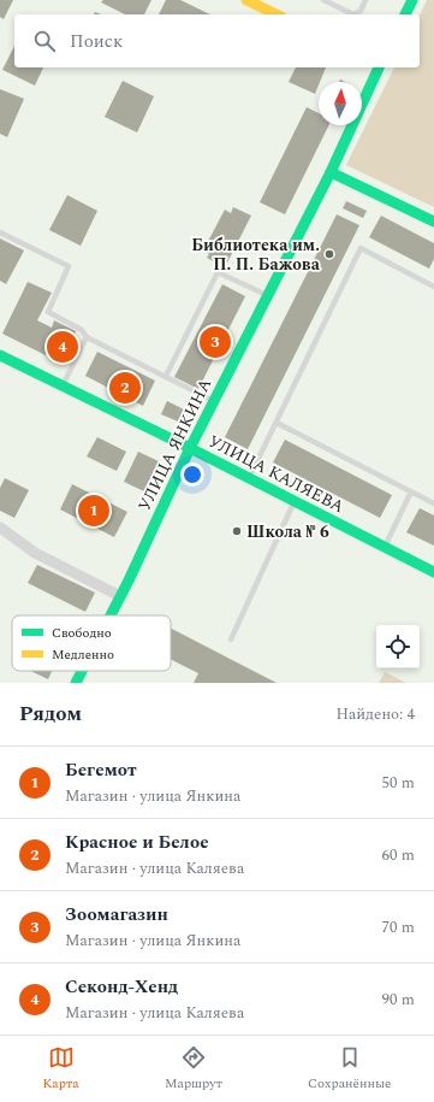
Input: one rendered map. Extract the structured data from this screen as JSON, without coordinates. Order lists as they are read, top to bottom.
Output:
{
  "streets": {
    "street": ["УЛИЦА ЯНКИНА", "УЛИЦА КАЛЯЕВА"]
  },
  "crossings": [
    ["УЛИЦА ЯНКИНА", "УЛИЦА КАЛЯЕВА"]
  ],
  "places": ["Библиотека им. П. П. Бажова", "Школа № 6"],
  "legend": ["Свободно", "Медленно"],
  "north": "top",
  "page": {
    "search": "Поиск",
    "pins": [
      "3",
      "4",
      "2",
      "1"
    ],
    "heading": ["Рядом", "Найдено: 4"],
    "list": [
      {
        "mark": "1",
        "name": "Бегемот",
        "note": "Магазин · улица Янкина",
        "value": "50 m"
      },
      {
        "mark": "2",
        "name": "Красное и Белое",
        "note": "Магазин · улица Каляева",
        "value": "60 m"
      },
      {
        "mark": "3",
        "name": "Зоомагазин",
        "note": "Магазин · улица Янкина",
        "value": "70 m"
      },
      {
        "mark": "4",
        "name": "Секонд-Хенд",
        "note": "Магазин · улица Каляева",
        "value": "90 m"
      }
    ],
    "nav": ["Карта", "Маршрут", "Сохранённые"]
  }
}
